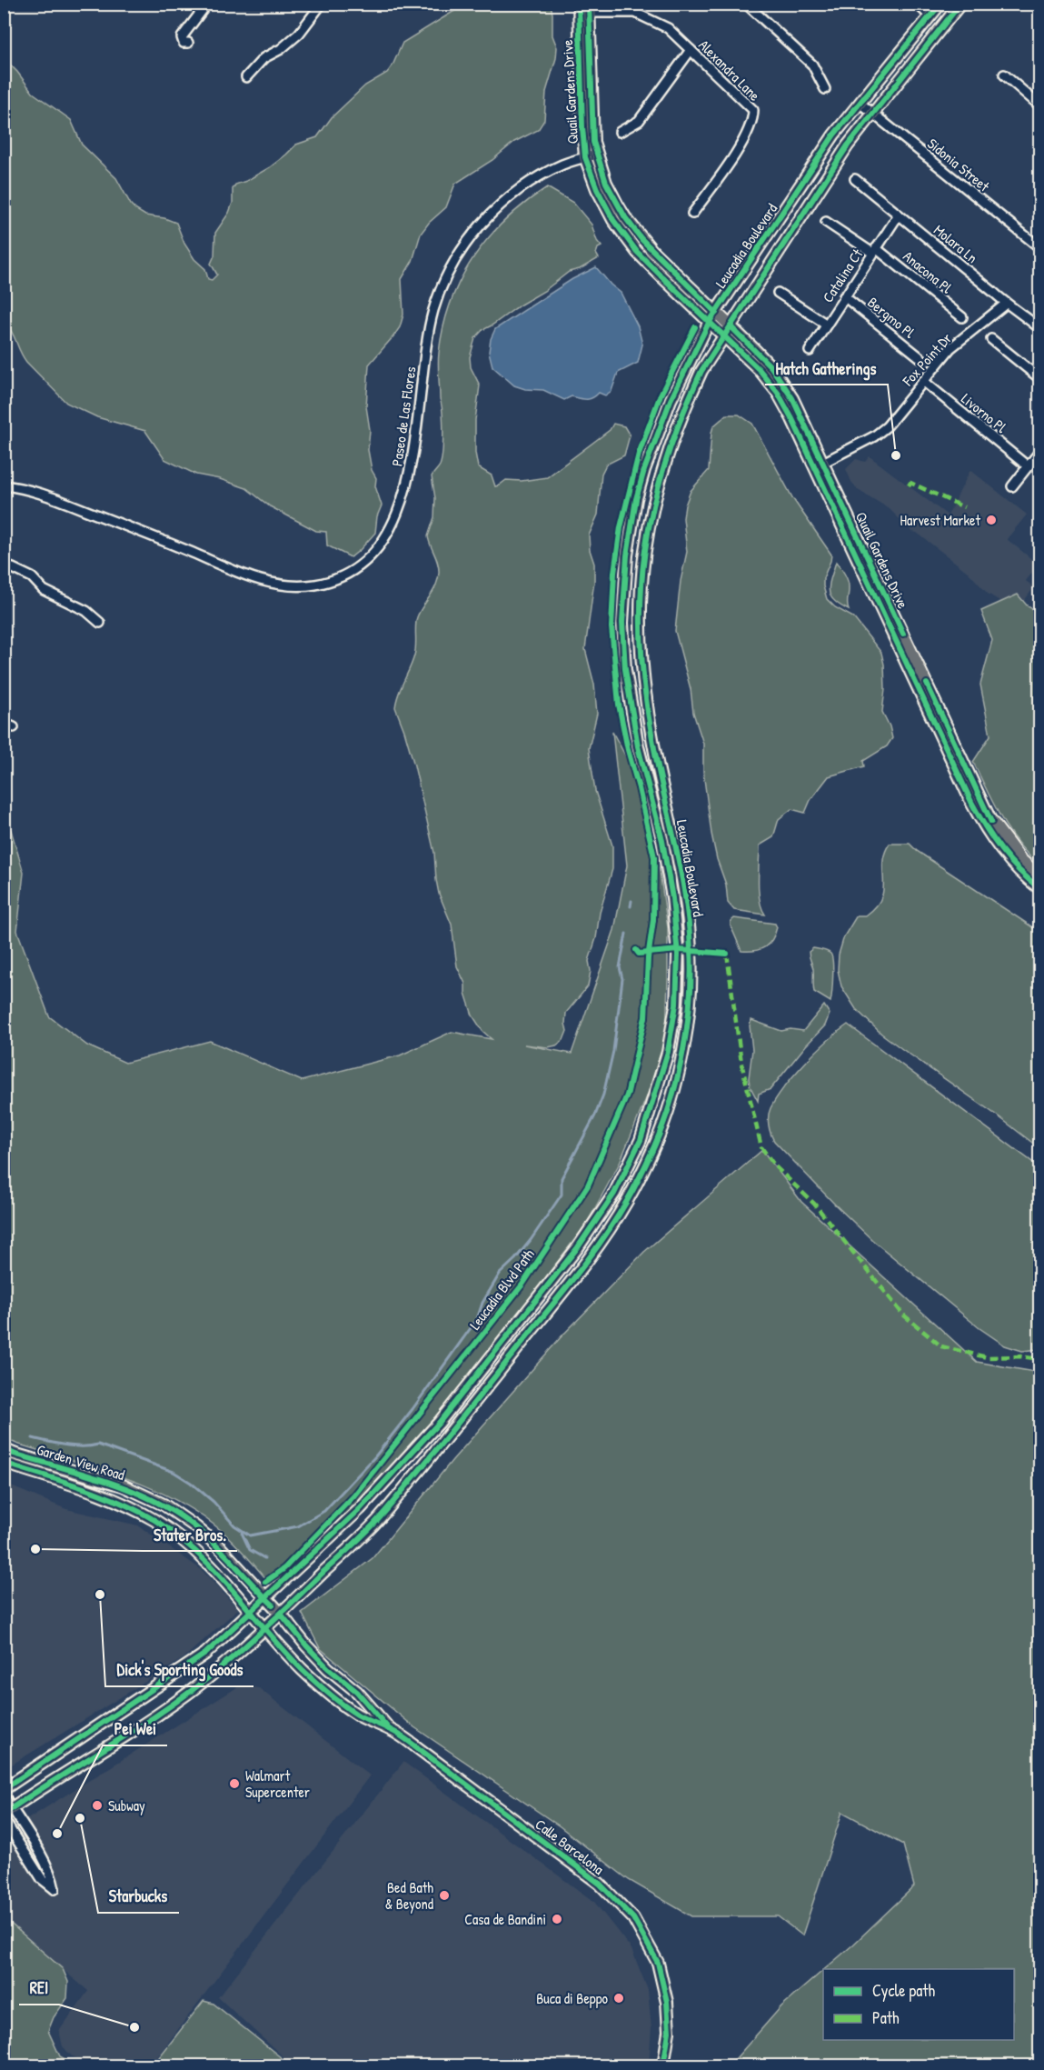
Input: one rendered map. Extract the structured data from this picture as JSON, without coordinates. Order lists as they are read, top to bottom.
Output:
{
  "streets": {
    "main road": [
      "Quail Gardens Drive",
      "Leucadia Boulevard",
      "Garden View Road",
      "Calle Barcelona"
    ],
    "street": [
      "Alexandra Lane",
      "Sidonia Street",
      "Molara Ln",
      "Anacona Pl",
      "Catalina Ct",
      "Bergmo Pl",
      "Fox Point Dr",
      "Livorno Pl",
      "Paseo de Las Flores"
    ],
    "cycle path": ["Leucadia Blvd Path"]
  },
  "crossings": [
    ["Alexandra Lane", "Quail Gardens Drive"],
    ["Quail Gardens Drive", "Leucadia Boulevard"],
    ["Quail Gardens Drive", "Fox Point Dr"],
    ["Quail Gardens Drive", "Paseo de Las Flores"],
    ["Sidonia Street", "Leucadia Boulevard"],
    ["Molara Ln", "Catalina Ct"],
    ["Molara Ln", "Fox Point Dr"],
    ["Leucadia Boulevard", "Garden View Road"],
    ["Anacona Pl", "Catalina Ct"],
    ["Catalina Ct", "Bergmo Pl"],
    ["Fox Point Dr", "Livorno Pl"],
    ["Garden View Road", "Calle Barcelona"]
  ],
  "places": [
    "Hatch Gatherings",
    "Harvest Market",
    "Stater Bros.",
    "Dick's Sporting Goods",
    "Walmart Supercenter",
    "Subway",
    "Starbucks",
    "Pei Wei",
    "Bed Bath & Beyond",
    "Casa de Bandini",
    "Buca di Beppo",
    "REI"
  ],
  "legend": ["Cycle path", "Path"]
}
